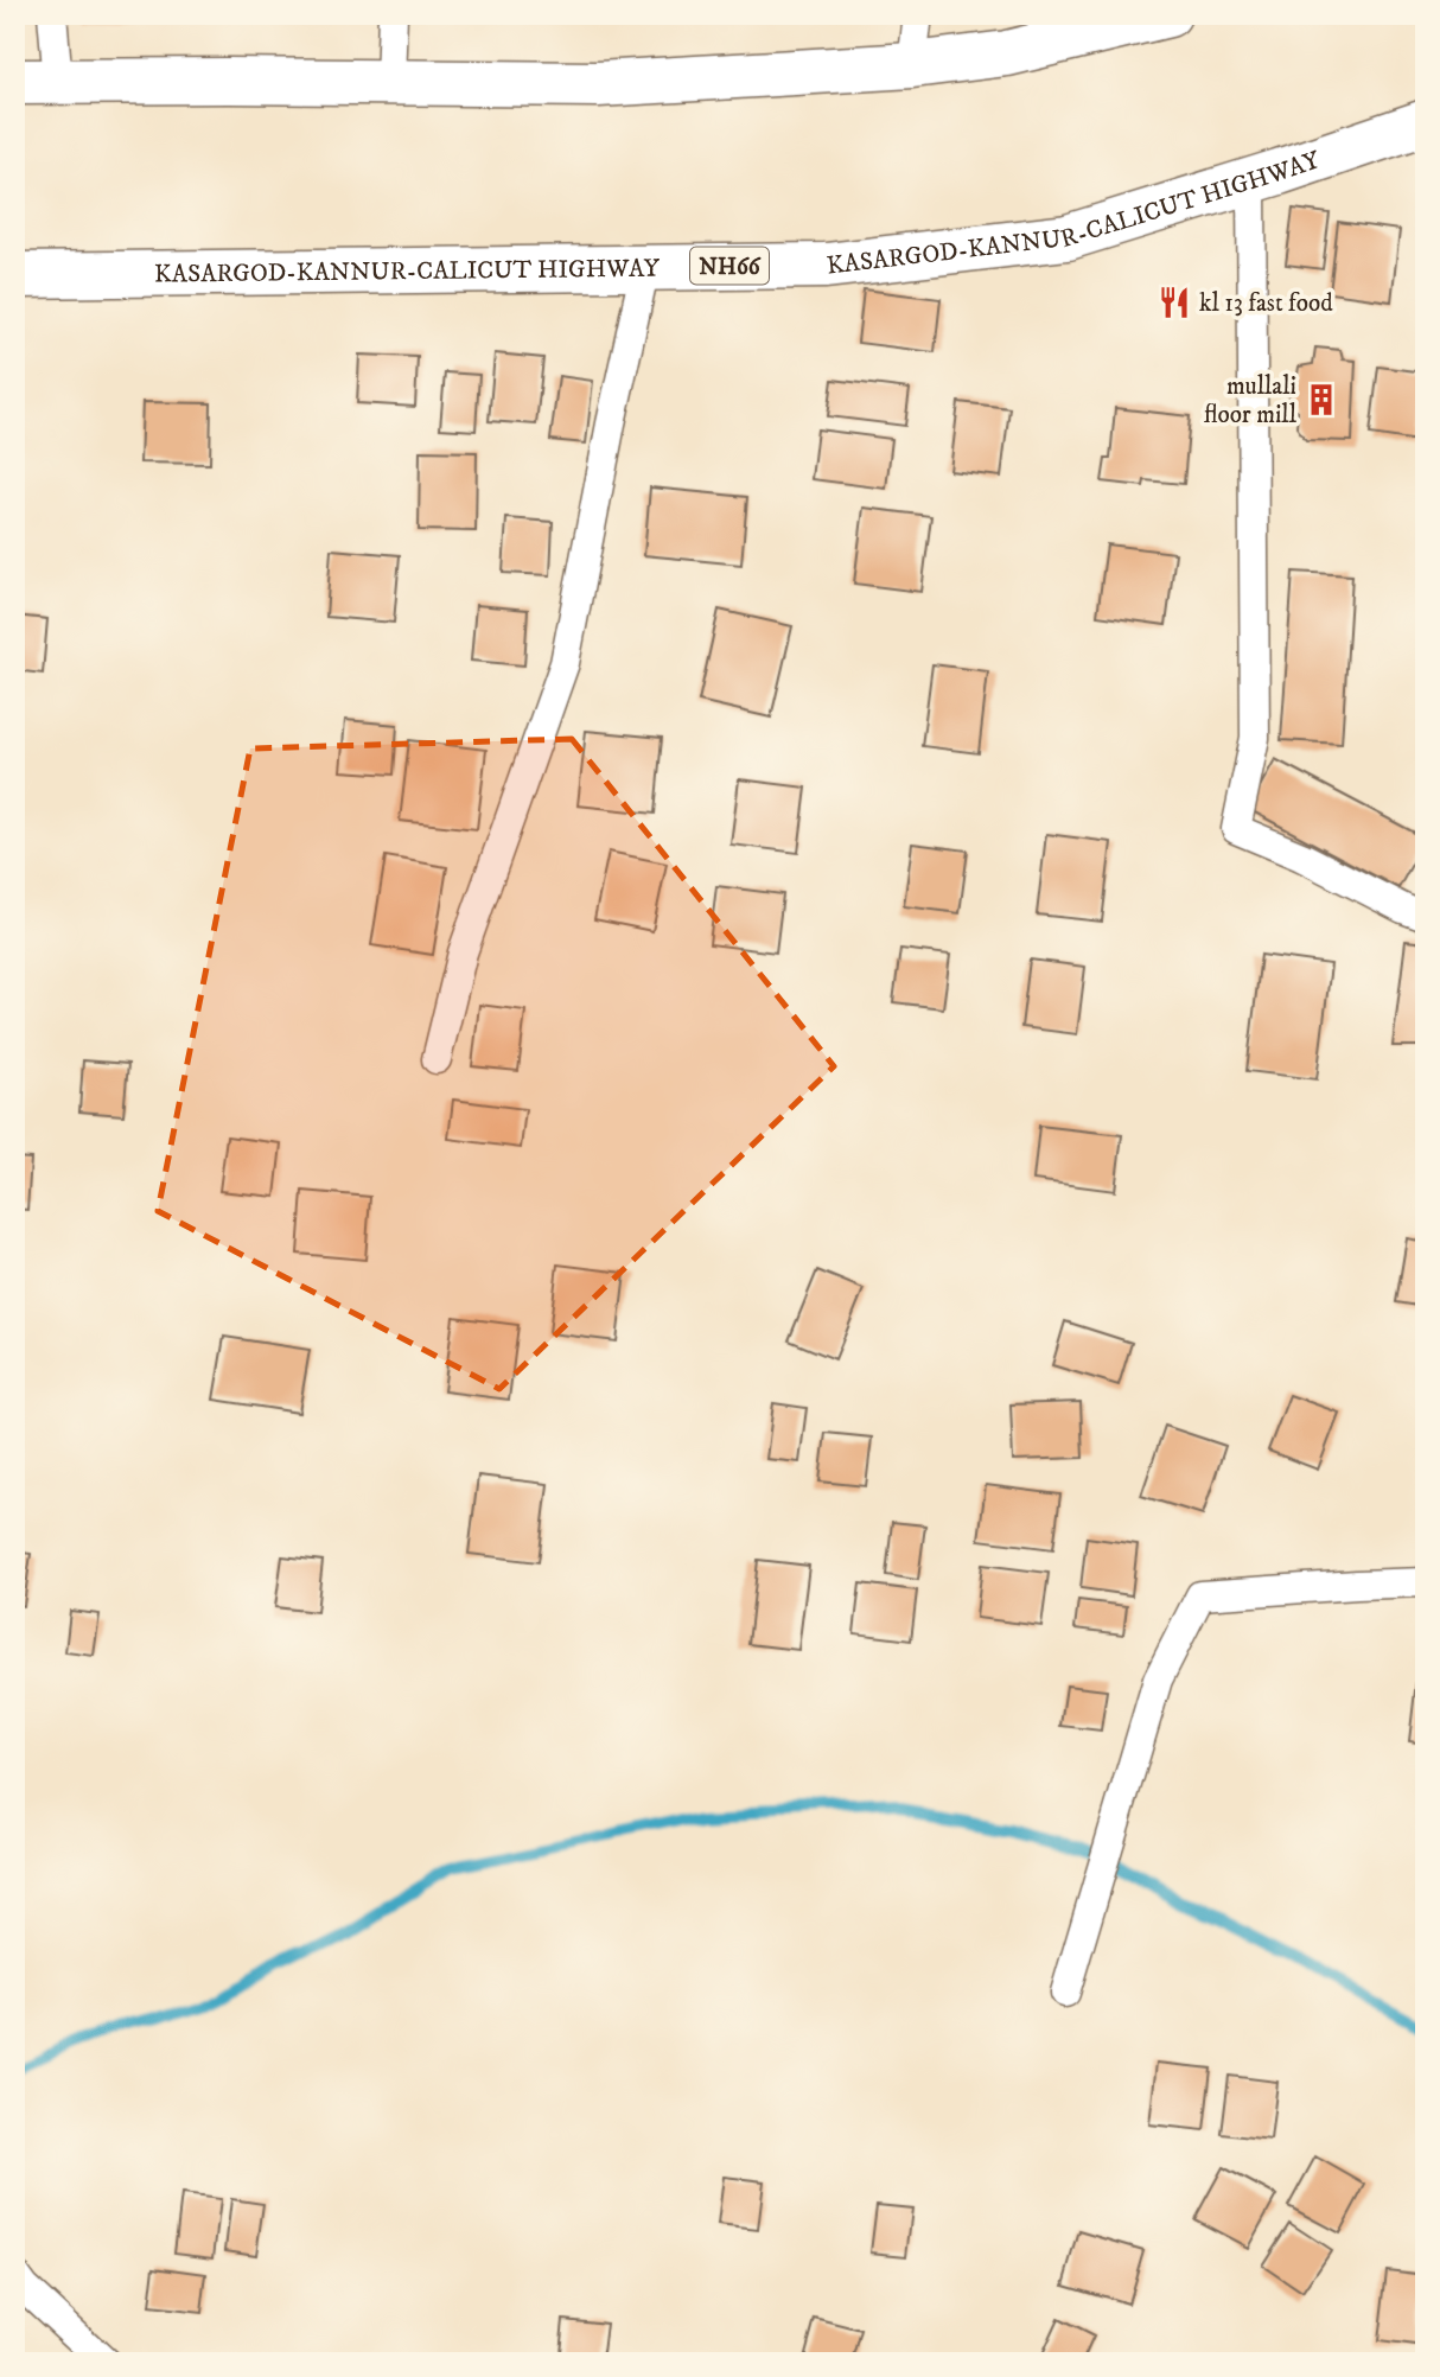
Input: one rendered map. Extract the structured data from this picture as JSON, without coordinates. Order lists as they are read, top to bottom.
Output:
{
  "streets": {
    "highway": ["KASARGOD-KANNUR-CALICUT HIGHWAY", "NH66"]
  },
  "places": {
    "restaurant": ["kl 13 fast food"],
    "building": ["mullali floor mill"]
  }
}
